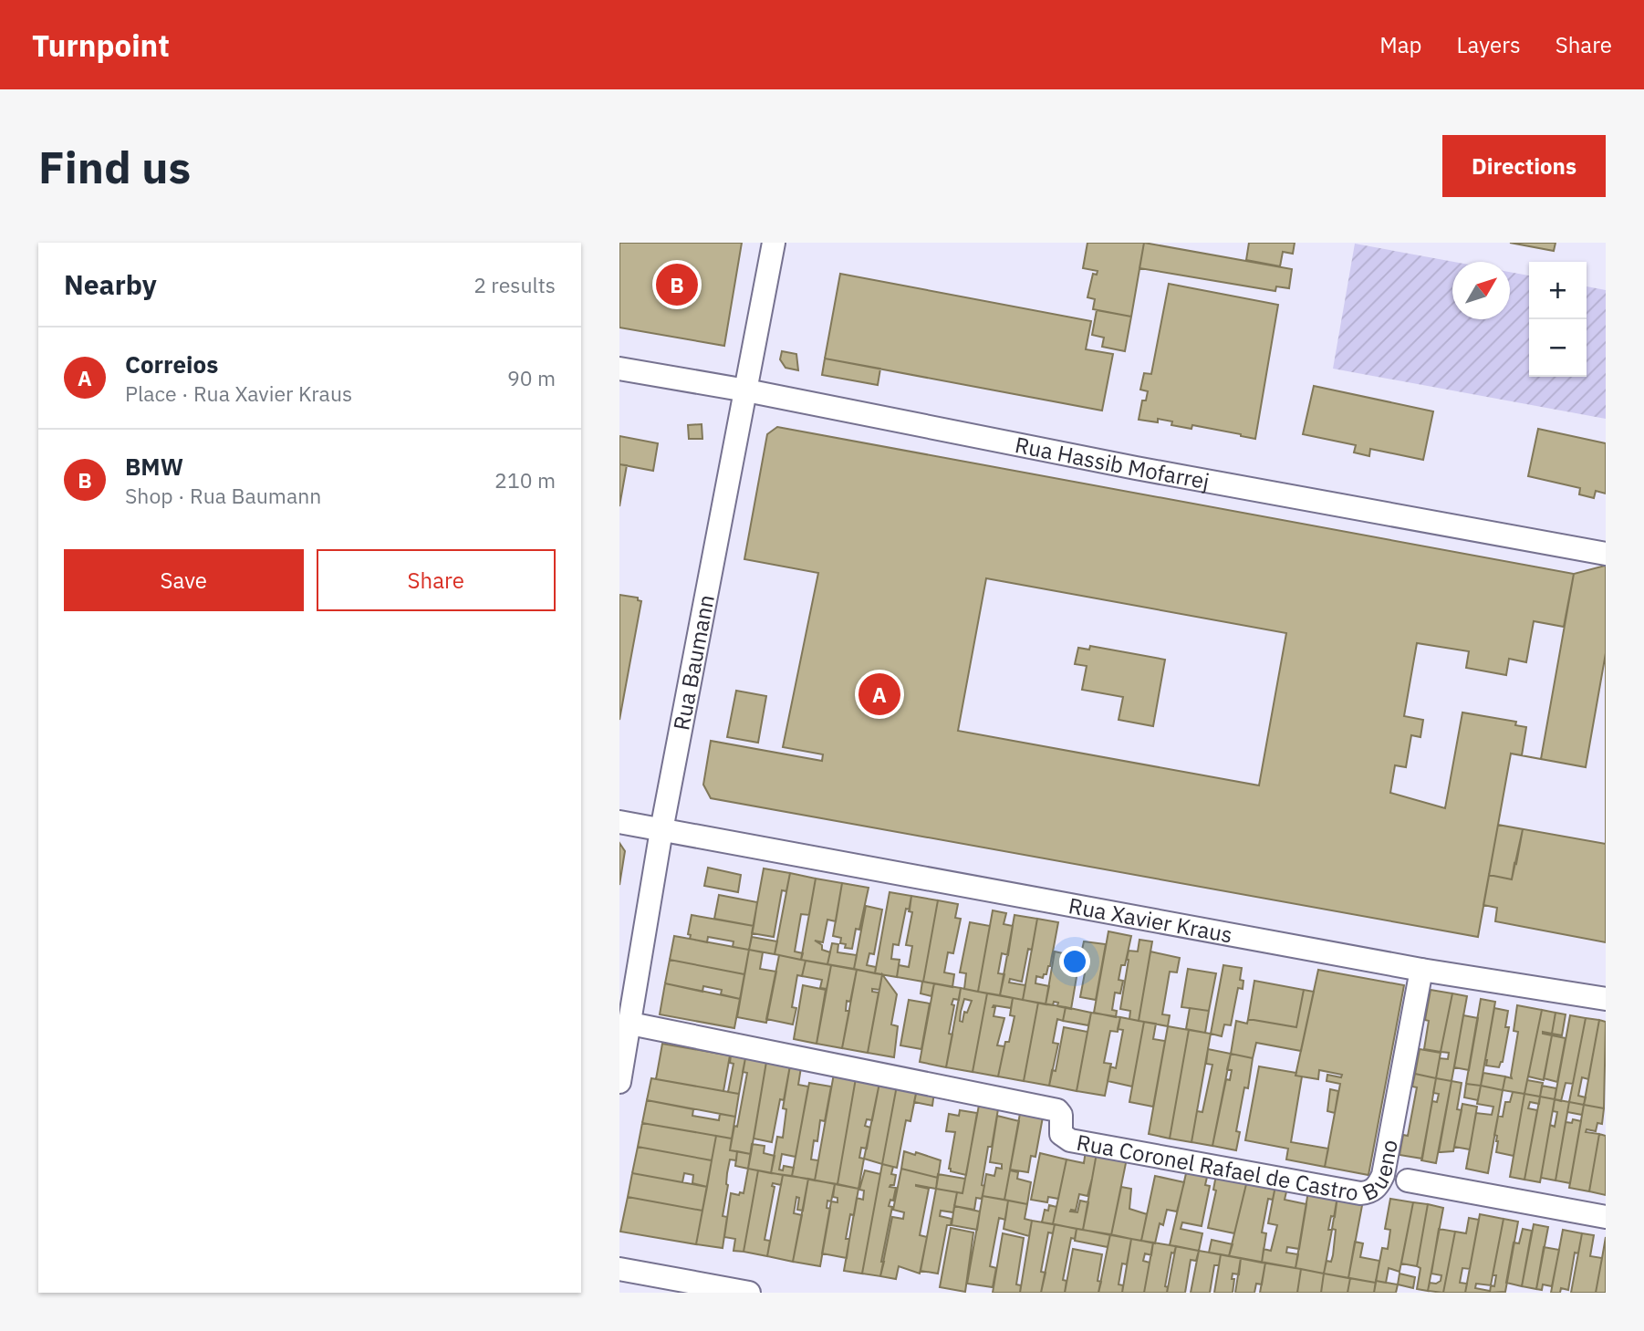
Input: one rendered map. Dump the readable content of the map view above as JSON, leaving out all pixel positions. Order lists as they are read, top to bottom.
{
  "streets": {
    "street": [
      "Rua Hassib Mofarrej",
      "Rua Baumann",
      "Rua Xavier Kraus",
      "Rua Coronel Rafael de Castro Bueno"
    ]
  },
  "crossings": [
    ["Rua Hassib Mofarrej", "Rua Baumann"],
    ["Rua Baumann", "Rua Xavier Kraus"],
    ["Rua Baumann", "Rua Coronel Rafael de Castro Bueno"],
    ["Rua Xavier Kraus", "Rua Coronel Rafael de Castro Bueno"]
  ],
  "north": "top right",
  "page": {
    "header": "Turnpoint",
    "nav": ["Map", "Layers", "Share"],
    "buttons": [
      "Directions",
      ["Save", "Share"]
    ],
    "title": "Find us",
    "heading": ["Nearby", "2 results"],
    "pins": ["B", "A"],
    "map_buttons": ["+", "−"],
    "list": [
      {
        "mark": "A",
        "name": "Correios",
        "note": "Place · Rua Xavier Kraus",
        "value": "90 m"
      },
      {
        "mark": "B",
        "name": "BMW",
        "note": "Shop · Rua Baumann",
        "value": "210 m"
      }
    ]
  }
}
